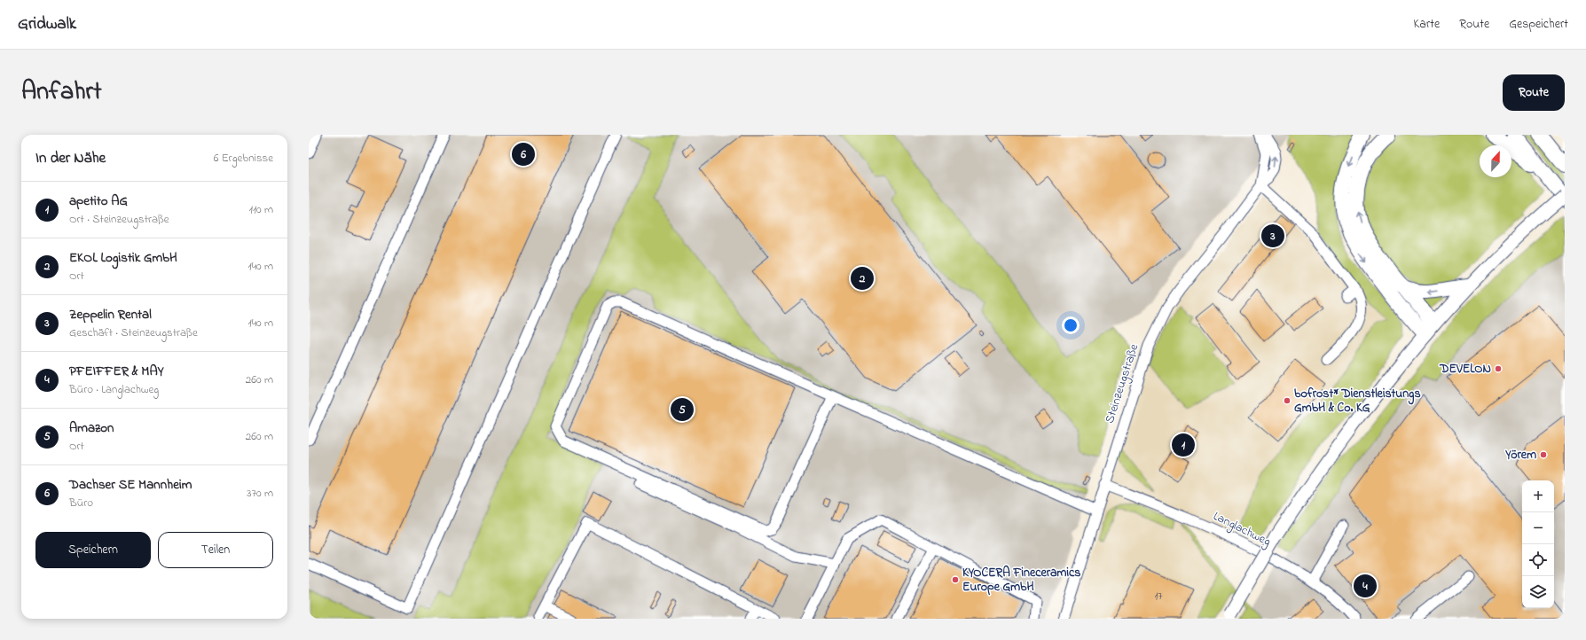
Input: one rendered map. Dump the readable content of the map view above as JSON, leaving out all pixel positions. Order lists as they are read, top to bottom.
{
  "streets": {
    "street": ["Steinzeugstraße", "Langlachweg"]
  },
  "crossings": [
    ["Steinzeugstraße", "Langlachweg"]
  ],
  "places": [
    "DEVELON",
    "bofrost* Dienstleistungs GmbH & Co. KG",
    "Yörem",
    "KYOCERA Fineceramics Europe GmbH"
  ],
  "house_numbers": ["17"],
  "north": "top",
  "page": {
    "header": "Gridwalk",
    "nav": ["Karte", "Route", "Gespeichert"],
    "title": "Anfahrt",
    "buttons": [
      "Route",
      ["Speichern", "Teilen"]
    ],
    "heading": ["In der Nähe", "6 Ergebnisse"],
    "pins": [
      "6",
      "3",
      "2",
      "5",
      "1",
      "4"
    ],
    "list": [
      {
        "mark": "1",
        "name": "apetito AG",
        "note": "Ort · Steinzeugstraße",
        "value": "110 m"
      },
      {
        "mark": "2",
        "name": "EKOL Logistik GmbH",
        "note": "Ort",
        "value": "140 m"
      },
      {
        "mark": "3",
        "name": "Zeppelin Rental",
        "note": "Geschäft · Steinzeugstraße",
        "value": "140 m"
      },
      {
        "mark": "4",
        "name": "PFEIFFER & MAY",
        "note": "Büro · Langlachweg",
        "value": "260 m"
      },
      {
        "mark": "5",
        "name": "Amazon",
        "note": "Ort",
        "value": "260 m"
      },
      {
        "mark": "6",
        "name": "Dachser SE Mannheim",
        "note": "Büro",
        "value": "370 m"
      }
    ],
    "map_buttons": ["+", "−"]
  }
}
